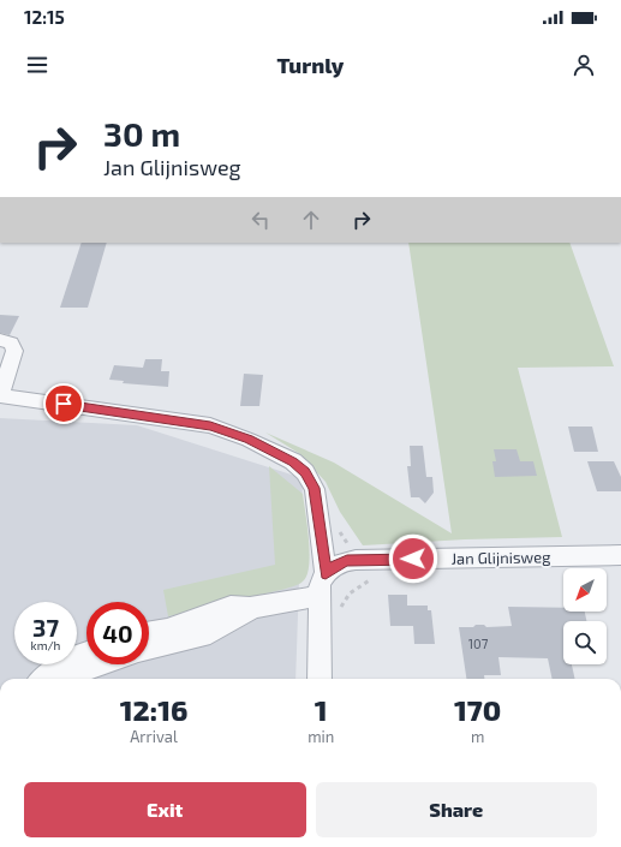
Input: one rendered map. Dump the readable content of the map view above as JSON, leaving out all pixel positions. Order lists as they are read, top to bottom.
{
  "streets": {
    "street": ["Jan Glijnisweg"]
  },
  "house_numbers": ["107"],
  "north": "bottom left",
  "page": {
    "status": "12:15",
    "header": "Turnly",
    "turn": ["30 m", "Jan Glijnisweg"],
    "speed": "37 km/h",
    "limit": "40",
    "eta": [
      "12:16",
      "Arrival",
      "1",
      "min",
      "170",
      "m"
    ],
    "buttons": ["Exit", "Share"]
  }
}
